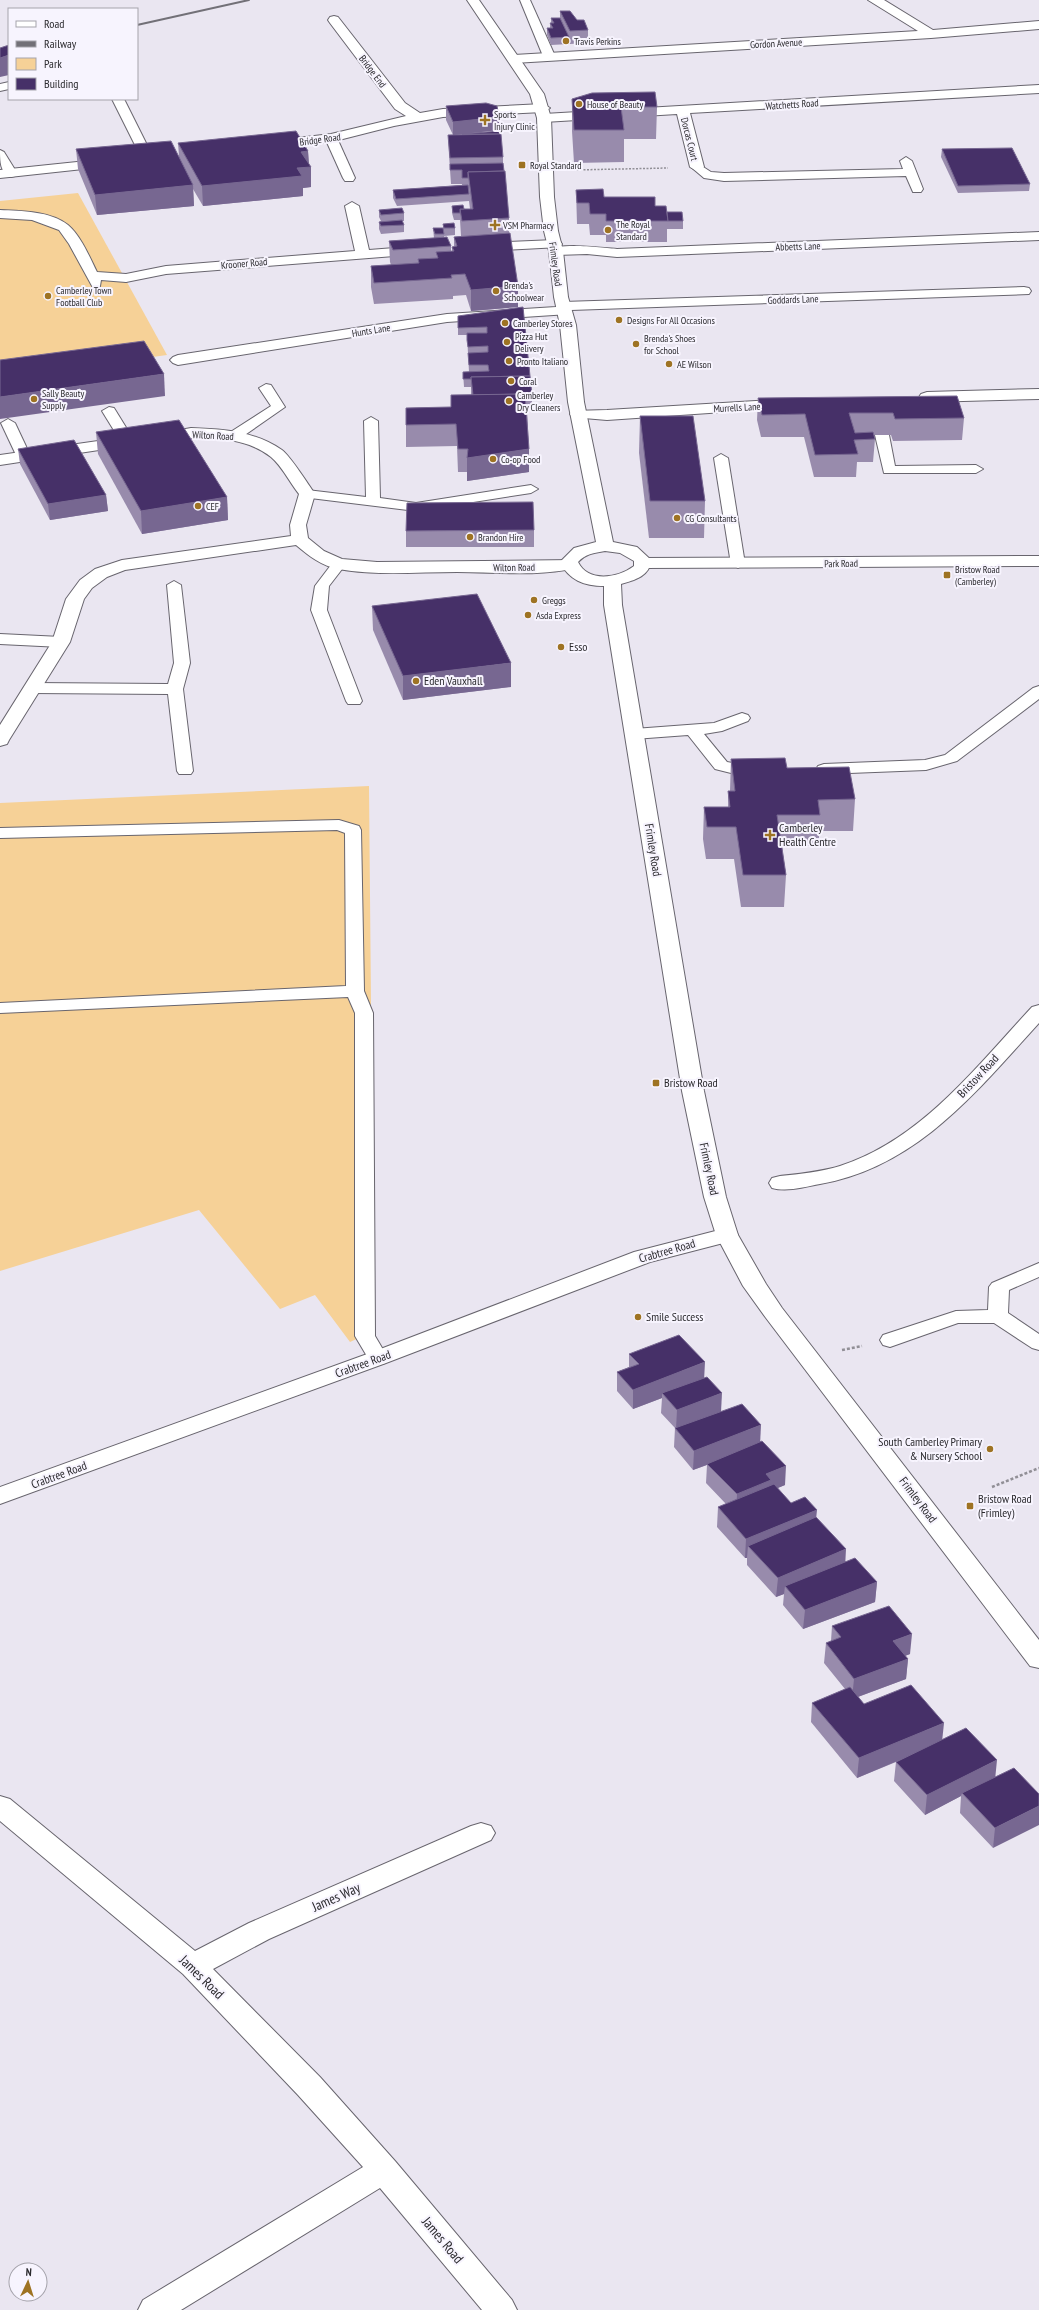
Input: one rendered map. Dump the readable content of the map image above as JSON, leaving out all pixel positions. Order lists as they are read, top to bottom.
{
  "streets": {
    "street": [
      "Gordon Avenue",
      "Bridge End",
      "Watchetts Road",
      "Bridge Road",
      "Dorcas Court",
      "Krooner Road",
      "Frimley Road",
      "Goddards Lane",
      "Hunts Lane",
      "Murrells Lane",
      "Wilton Road",
      "Park Road",
      "Bristow Road",
      "Crabtree Road",
      "James Way",
      "James Road"
    ],
    "lane": ["Abbetts Lane"]
  },
  "crossings": [
    ["Gordon Avenue", "Frimley Road"],
    ["Bridge End", "Bridge Road"],
    ["Watchetts Road", "Bridge Road"],
    ["Watchetts Road", "Dorcas Court"],
    ["Watchetts Road", "Frimley Road"],
    ["Bridge Road", "Frimley Road"],
    ["Abbetts Lane", "Frimley Road"],
    ["Frimley Road", "Goddards Lane"],
    ["Frimley Road", "Hunts Lane"],
    ["Frimley Road", "Murrells Lane"],
    ["Frimley Road", "Crabtree Road"],
    ["Goddards Lane", "Hunts Lane"],
    ["James Way", "James Road"]
  ],
  "places": {
    "other": [
      "Travis Perkins",
      "House of Beauty",
      "The Royal Standard",
      "Brenda's Schoolwear",
      "Camberley Town Football Club",
      "Designs For All Occasions",
      "Camberley Stores",
      "Pizza Hut Delivery",
      "Brenda's Shoes for School",
      "Pronto Italiano",
      "AE Wilson",
      "Coral",
      "Sally Beauty Supply",
      "Camberley Dry Cleaners",
      "Co-op Food",
      "CEF",
      "CG Consultants",
      "Brandon Hire",
      "Greggs",
      "Asda Express",
      "Esso",
      "Eden Vauxhall",
      "Smile Success",
      "South Camberley Primary & Nursery School"
    ],
    "health": ["Sports Injury Clinic", "VSM Pharmacy", "Camberley Health Centre"],
    "transit": [
      "Royal Standard",
      "Bristow Road (Camberley)",
      "Bristow Road",
      "Bristow Road (Frimley)"
    ]
  },
  "legend": [
    "Road",
    "Railway",
    "Park",
    "Building"
  ],
  "north": "top"
}
